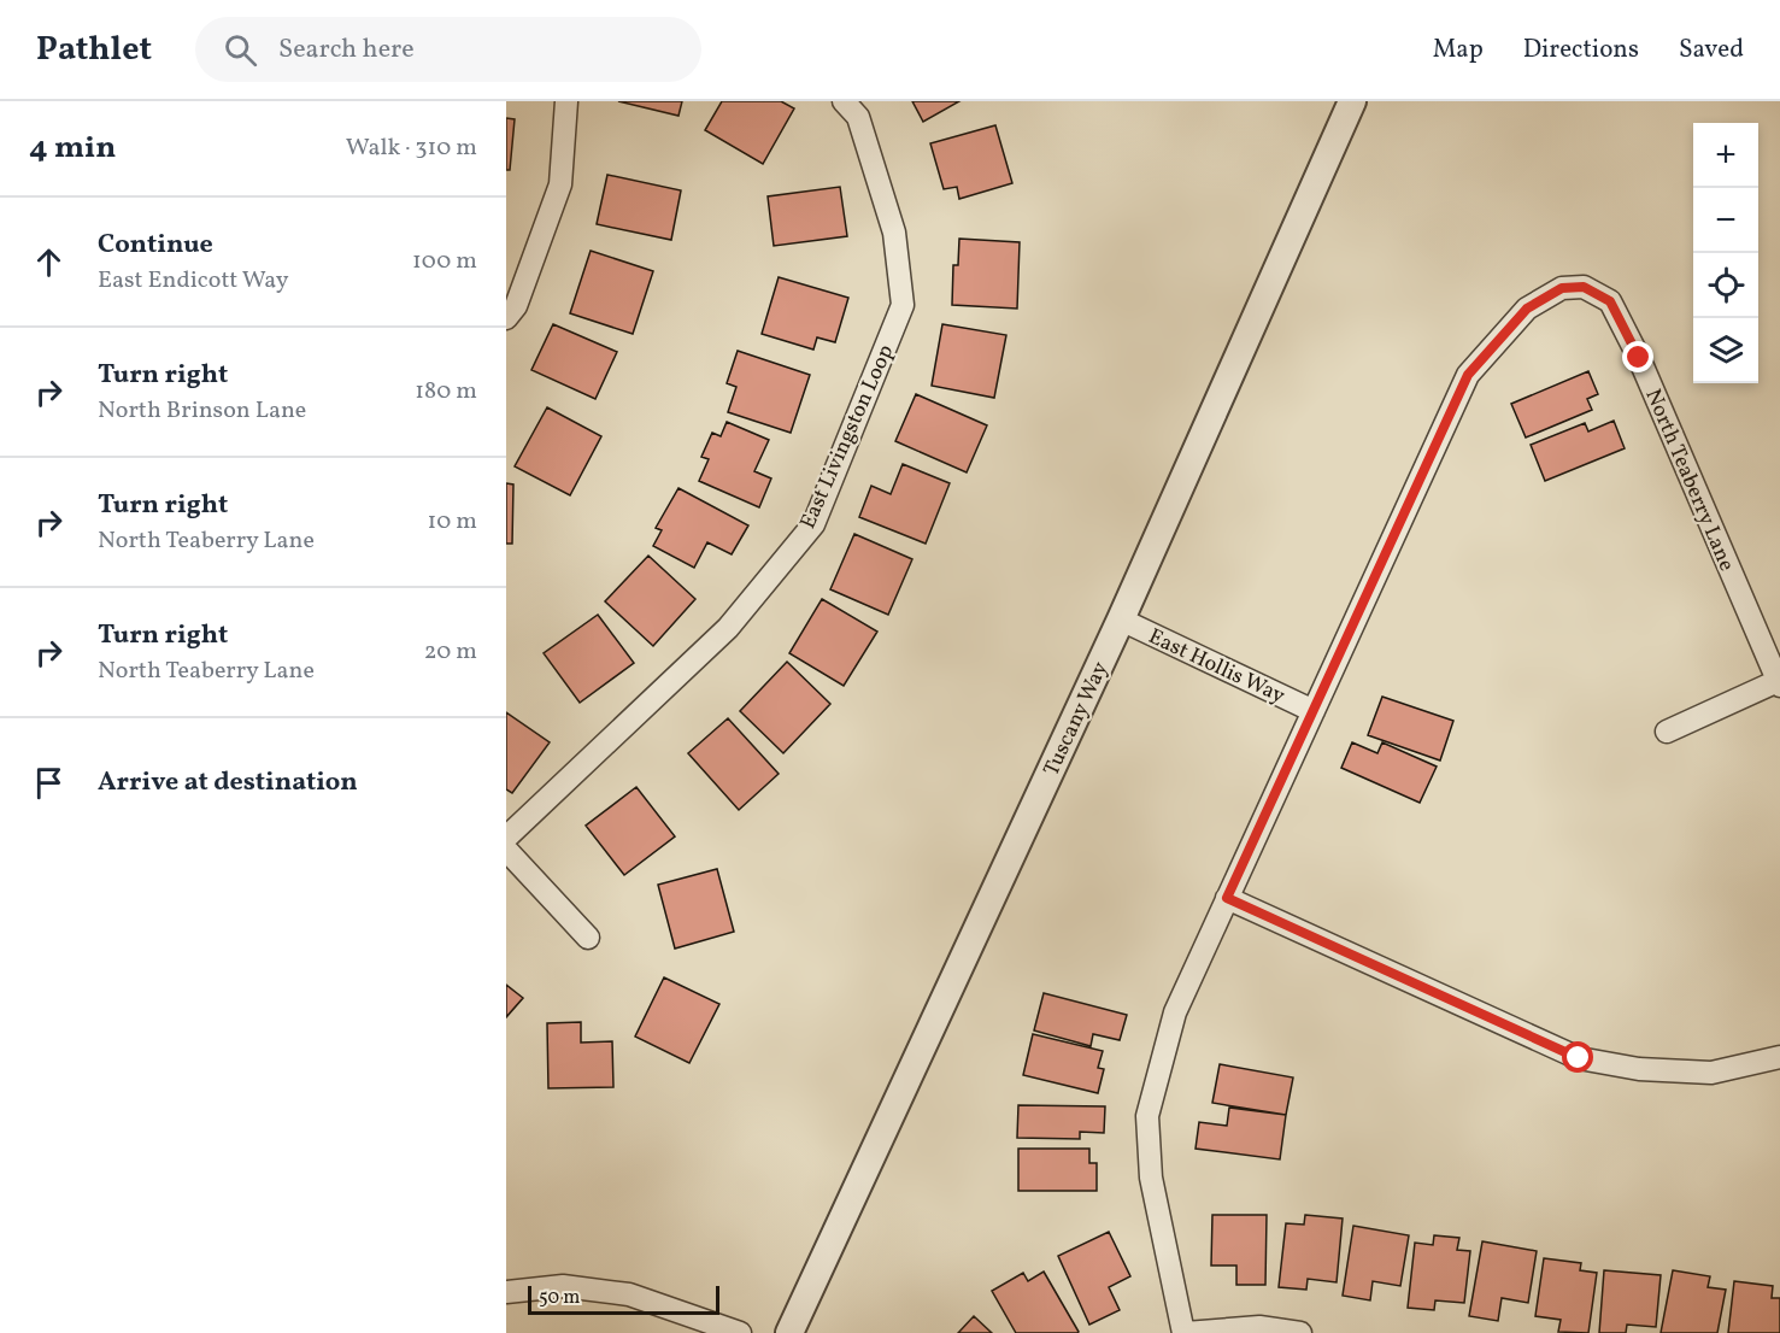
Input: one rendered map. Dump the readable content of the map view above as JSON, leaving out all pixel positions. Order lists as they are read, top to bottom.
{
  "streets": {
    "street": [
      "East Livingston Loop",
      "North Teaberry Lane",
      "East Hollis Way",
      "Tuscany Way"
    ]
  },
  "crossings": [
    ["North Teaberry Lane", "East Hollis Way"],
    ["East Hollis Way", "Tuscany Way"]
  ],
  "scale_bar": "50 m",
  "page": {
    "header": "Pathlet",
    "search": "Search here",
    "nav": ["Map", "Directions", "Saved"],
    "heading": ["4 min", "Walk · 310 m"],
    "map_buttons": ["+", "−"],
    "list": [
      ["Continue", "East Endicott Way", "100 m"],
      ["Turn right", "North Brinson Lane", "180 m"],
      ["Turn right", "North Teaberry Lane", "10 m"],
      ["Turn right", "North Teaberry Lane", "20 m"],
      "Arrive at destination"
    ],
    "scale": "50 m"
  }
}
